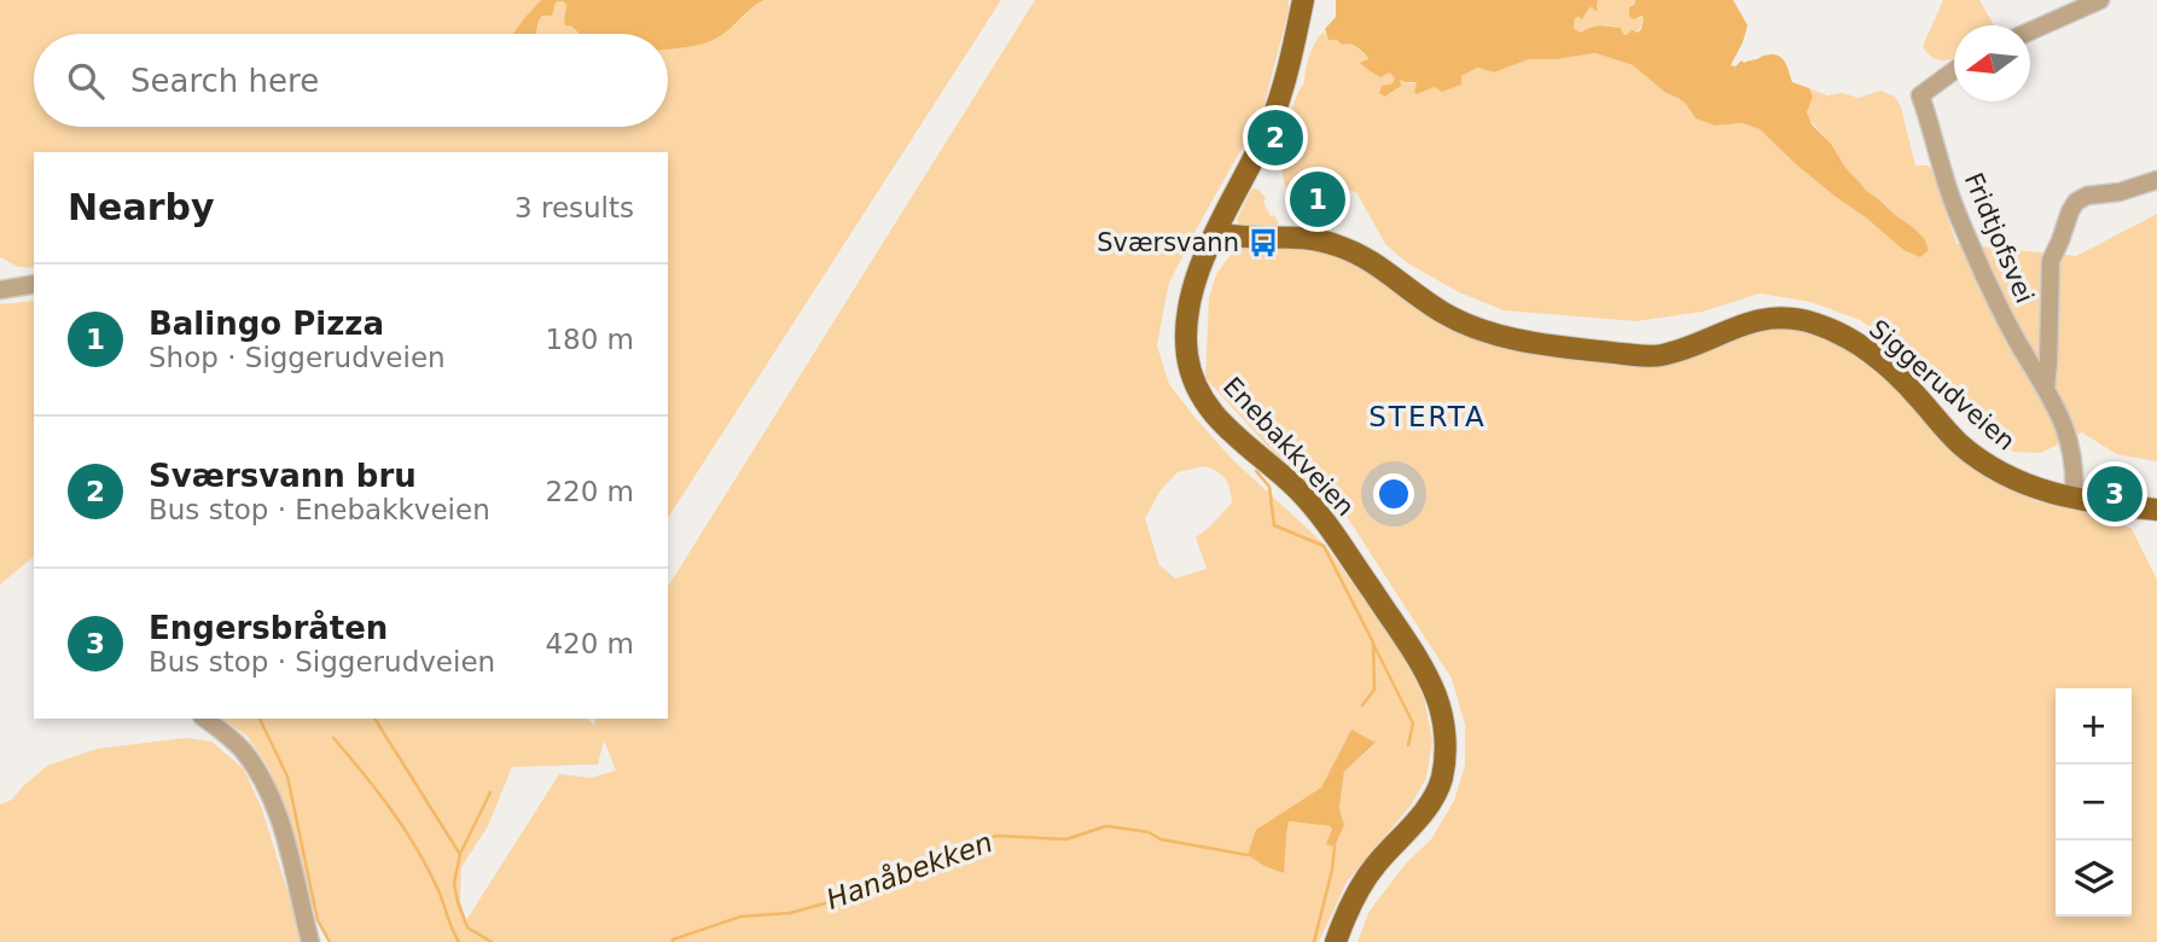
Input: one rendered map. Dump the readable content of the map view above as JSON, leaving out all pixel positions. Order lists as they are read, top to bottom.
{
  "streets": {
    "main road": ["Siggerudveien", "Enebakkveien"],
    "street": ["Fridtjofsvei"]
  },
  "crossings": [
    ["Fridtjofsvei", "Siggerudveien"],
    ["Siggerudveien", "Enebakkveien"]
  ],
  "districts": ["STERTA"],
  "water": ["Hanåbekken"],
  "places": {
    "bus stop": ["Sværsvann"]
  },
  "north": "left",
  "page": {
    "search": "Search here",
    "pins": ["2", "1", "3"],
    "heading": ["Nearby", "3 results"],
    "list": [
      {
        "mark": "1",
        "name": "Balingo Pizza",
        "note": "Shop · Siggerudveien",
        "value": "180 m"
      },
      {
        "mark": "2",
        "name": "Sværsvann bru",
        "note": "Bus stop · Enebakkveien",
        "value": "220 m"
      },
      {
        "mark": "3",
        "name": "Engersbråten",
        "note": "Bus stop · Siggerudveien",
        "value": "420 m"
      }
    ],
    "map_buttons": ["+", "−"]
  }
}
